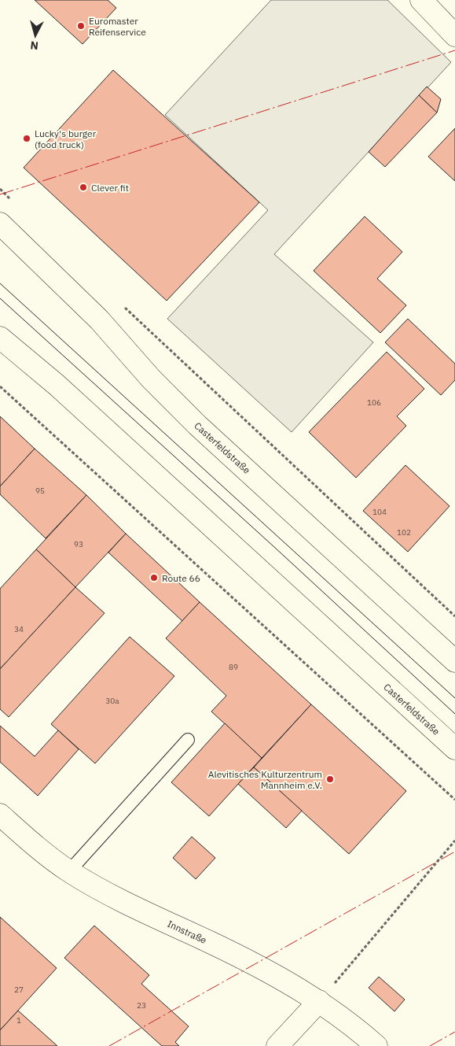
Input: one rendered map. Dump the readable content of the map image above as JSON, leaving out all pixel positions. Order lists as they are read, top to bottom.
{
  "streets": {
    "main road": ["Casterfeldstraße", "Innstraße"]
  },
  "places": [
    "Euromaster Reifenservice",
    "Lucky's burger (food truck)",
    "Clever fit",
    "Route 66",
    "Alevitisches Kulturzentrum Mannheim e.V."
  ],
  "house_numbers": [
    "106",
    "95",
    "104",
    "102",
    "93",
    "34",
    "89",
    "30a",
    "27",
    "23",
    "1"
  ],
  "north": "bottom"
}
